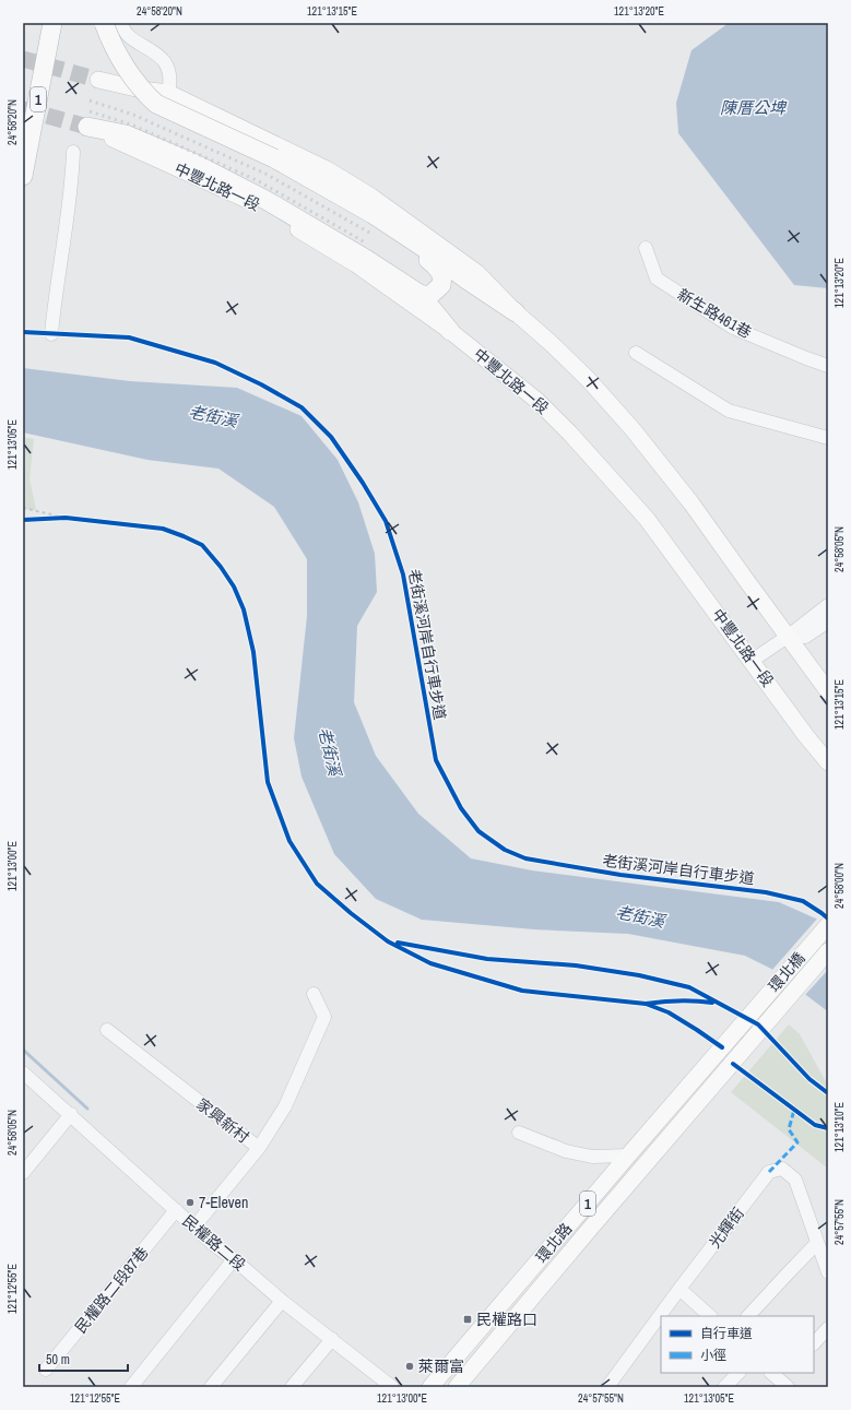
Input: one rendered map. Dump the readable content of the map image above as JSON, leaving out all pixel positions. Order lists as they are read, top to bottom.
{
  "streets": {
    "highway": ["1"],
    "main road": ["中豐北路一段", "環北橋", "環北路"],
    "street": [
      "新生路461巷",
      "家興新村",
      "光輝街",
      "民權路二段",
      "民權路二段87巷"
    ],
    "cycle path": ["老街溪河岸自行車步道"]
  },
  "crossings": [
    ["環北橋", "環北路"],
    ["家興新村", "民權路二段"],
    ["民權路二段", "民權路二段87巷"]
  ],
  "water": ["陳厝公埤", "老街溪"],
  "places": {
    "other": ["7-Eleven", "萊爾富"],
    "transit": ["民權路口"]
  },
  "legend": ["自行車道", "小徑"],
  "scale_bar": "50 m",
  "coordinates": [
    "24°58'20\"N",
    "121°13'15\"E",
    "121°13'20\"E",
    "121°13'05\"E",
    "24°58'05\"N",
    "121°13'00\"E",
    "24°58'00\"N",
    "121°13'10\"E",
    "24°57'55\"N",
    "121°12'55\"E"
  ]
}
